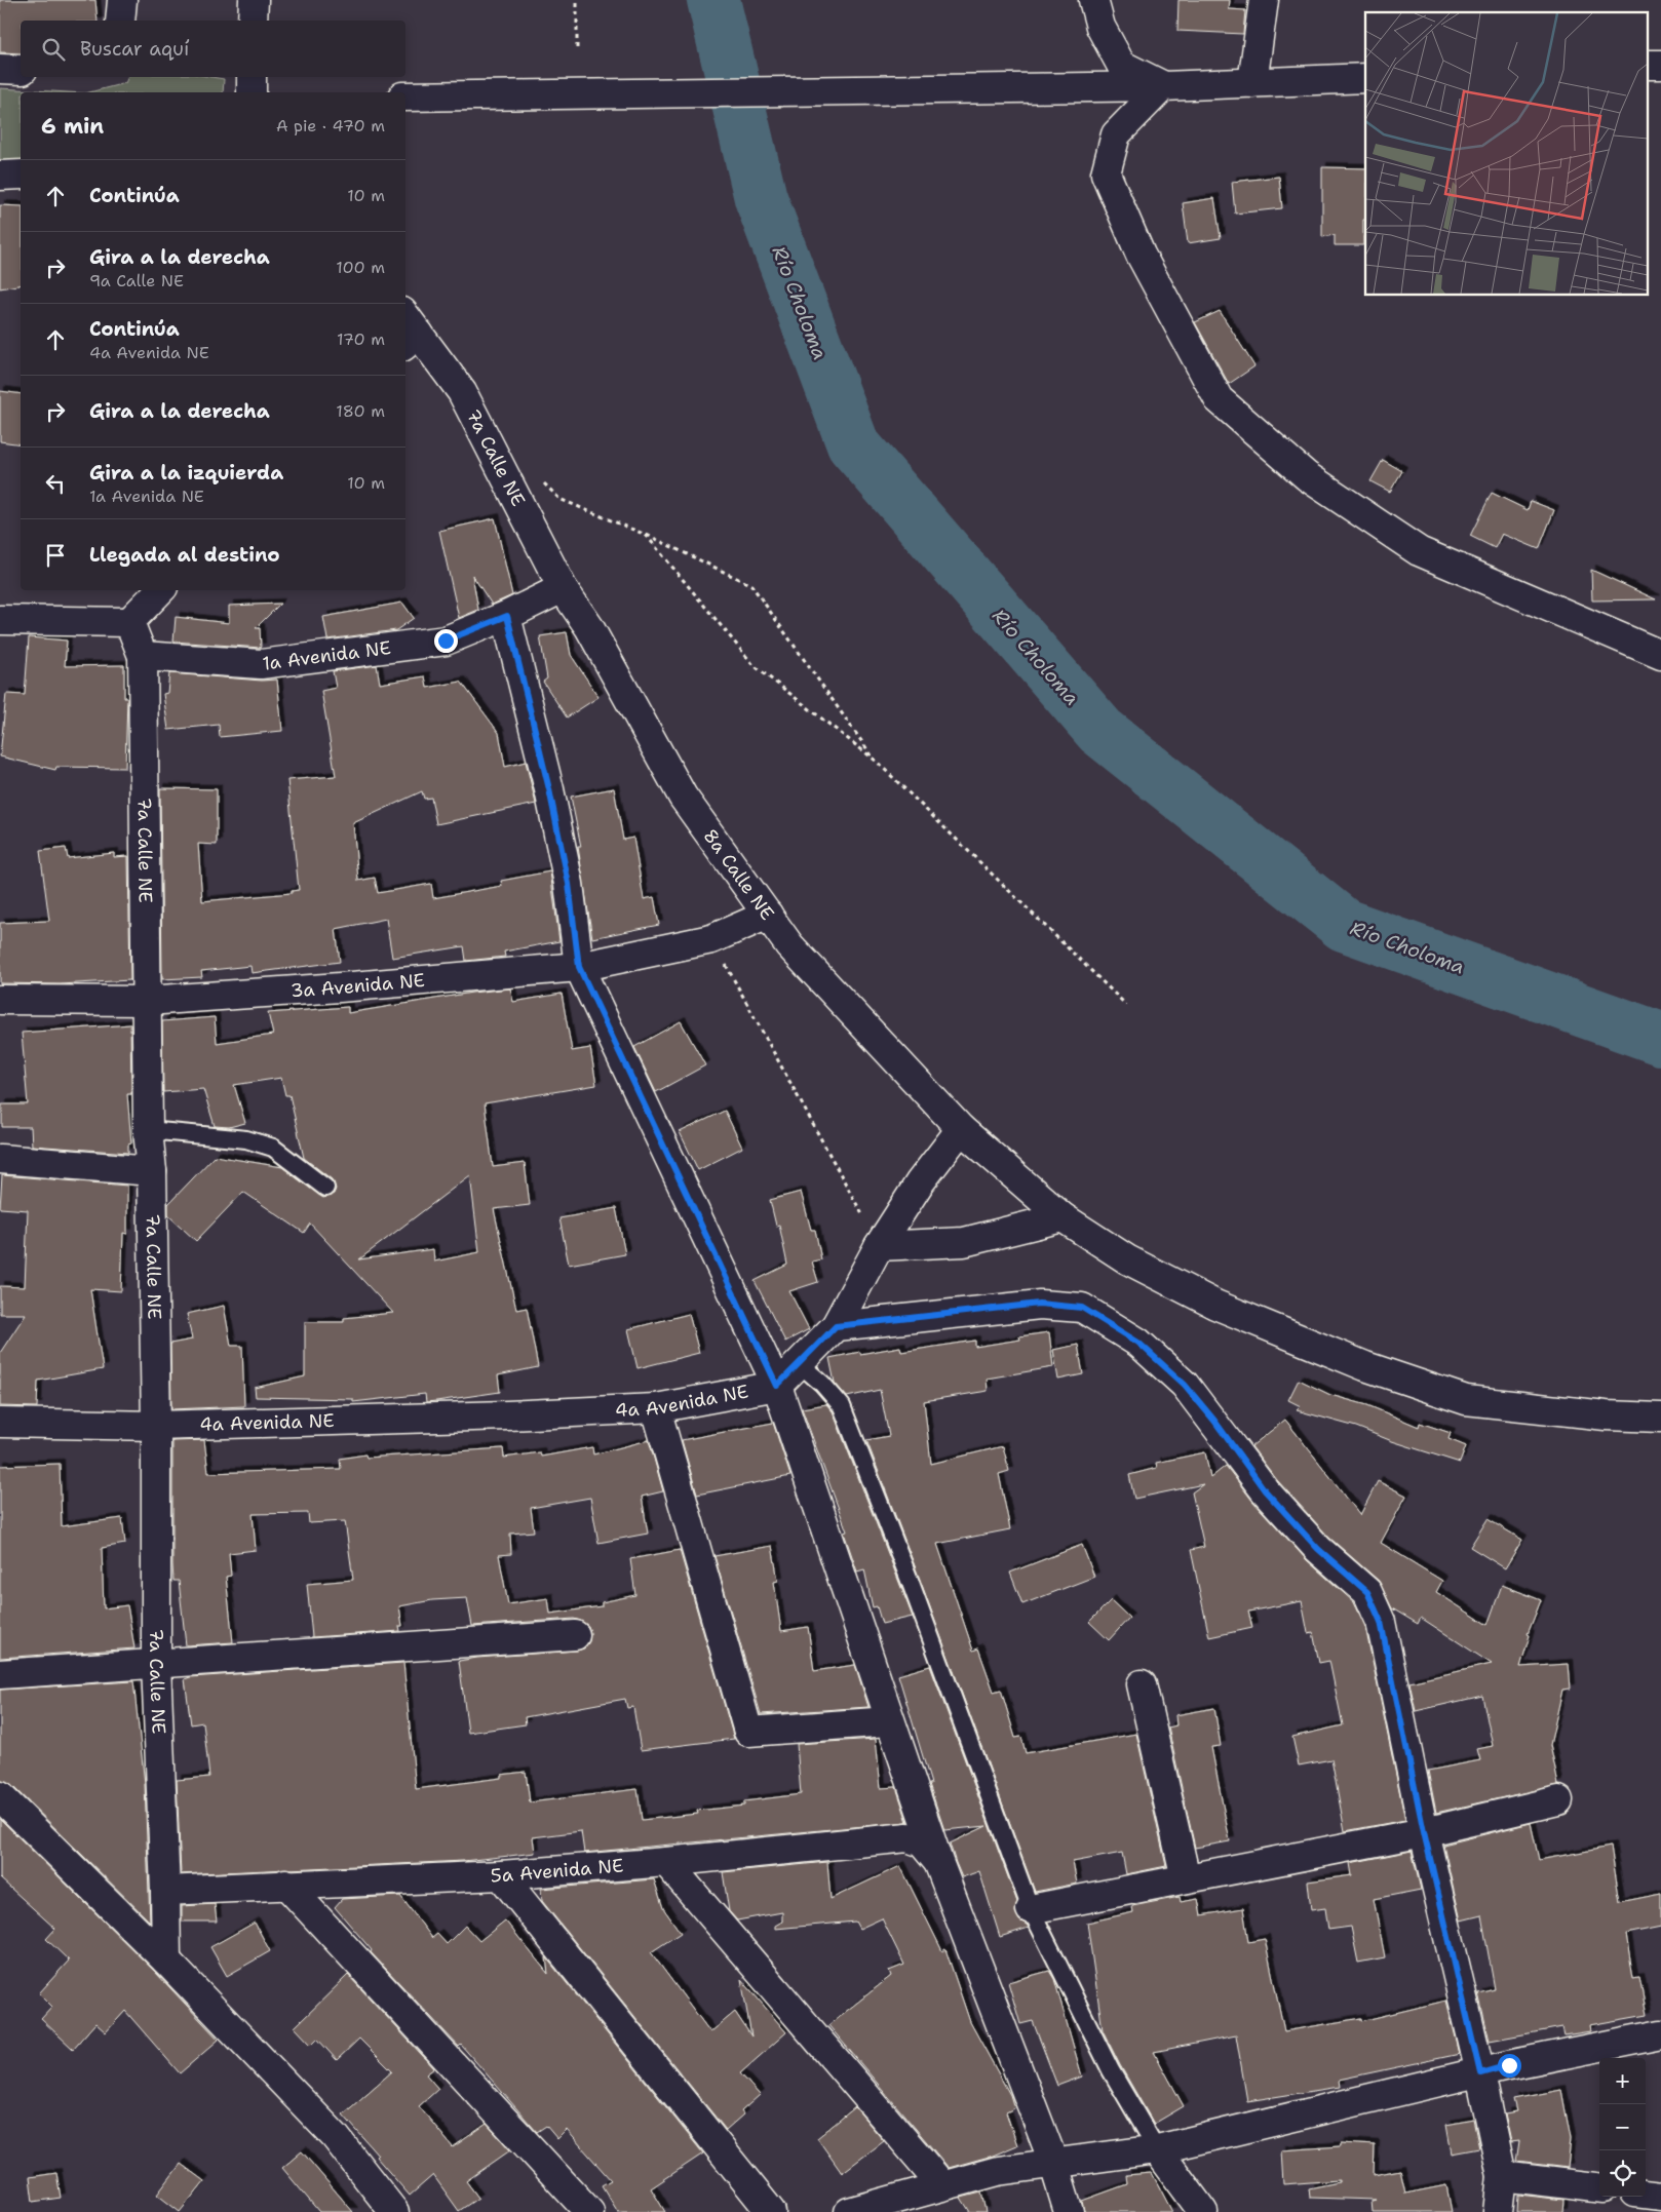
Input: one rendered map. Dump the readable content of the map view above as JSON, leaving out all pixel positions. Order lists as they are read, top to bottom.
{
  "streets": {
    "street": [
      "7a Calle NE",
      "1a Avenida NE",
      "8a Calle NE",
      "3a Avenida NE",
      "4a Avenida NE",
      "5a Avenida NE"
    ]
  },
  "crossings": [
    ["7a Calle NE", "1a Avenida NE"],
    ["7a Calle NE", "8a Calle NE"],
    ["7a Calle NE", "3a Avenida NE"],
    ["7a Calle NE", "4a Avenida NE"],
    ["7a Calle NE", "5a Avenida NE"],
    ["1a Avenida NE", "8a Calle NE"],
    ["8a Calle NE", "3a Avenida NE"]
  ],
  "water": ["Río Choloma"],
  "page": {
    "search": "Buscar aquí",
    "heading": ["6 min", "A pie · 470 m"],
    "list": [
      ["Continúa", "10 m"],
      ["Gira a la derecha", "9a Calle NE", "100 m"],
      ["Continúa", "4a Avenida NE", "170 m"],
      ["Gira a la derecha", "180 m"],
      ["Gira a la izquierda", "1a Avenida NE", "10 m"],
      "Llegada al destino"
    ],
    "map_buttons": ["+", "−"]
  }
}
